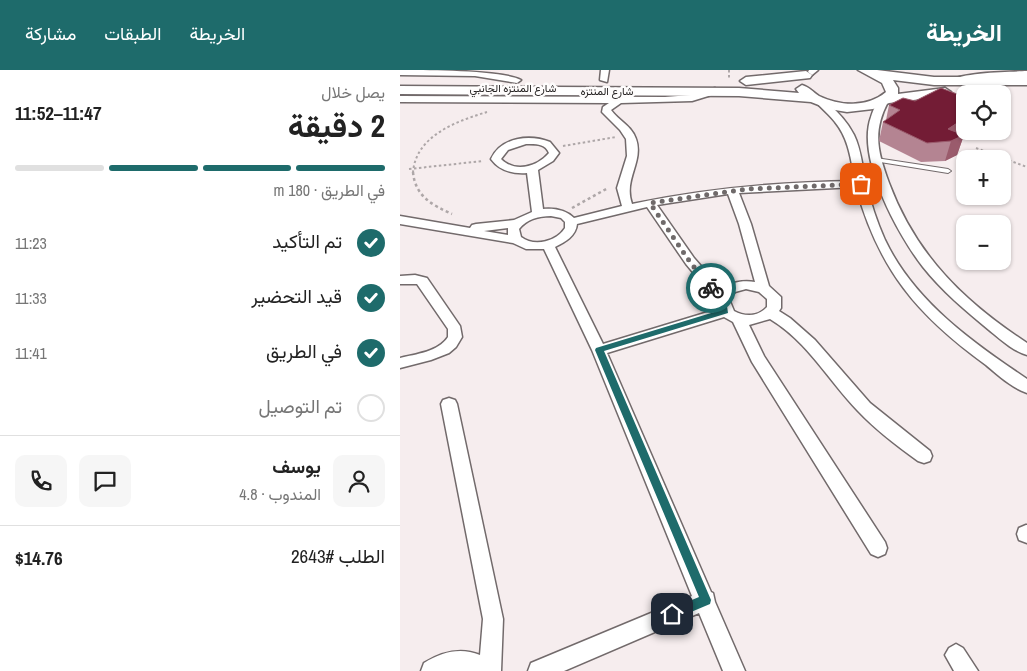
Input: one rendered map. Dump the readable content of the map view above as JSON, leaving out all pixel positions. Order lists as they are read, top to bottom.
{
  "streets": {
    "street": ["شارع المنتزه الجانبي", "شارع المنتزه"]
  },
  "crossings": [
    ["شارع المنتزه الجانبي", "شارع المنتزه"]
  ],
  "page": {
    "header": "الخريطة",
    "nav": ["الخريطة", "الطبقات", "مشاركة"],
    "heading": ["2 دقيقة", "يصل خلال", "11:47–11:52"],
    "panel": [
      "يوسف",
      "المندوب · 4.8",
      "الطلب #2643",
      "$14.76"
    ],
    "map_buttons": ["+", "−"],
    "bar": "في الطريق · 180 m",
    "list": [
      ["تم التأكيد", "11:23"],
      ["قيد التحضير", "11:33"],
      ["في الطريق", "11:41"],
      "تم التوصيل"
    ]
  }
}
